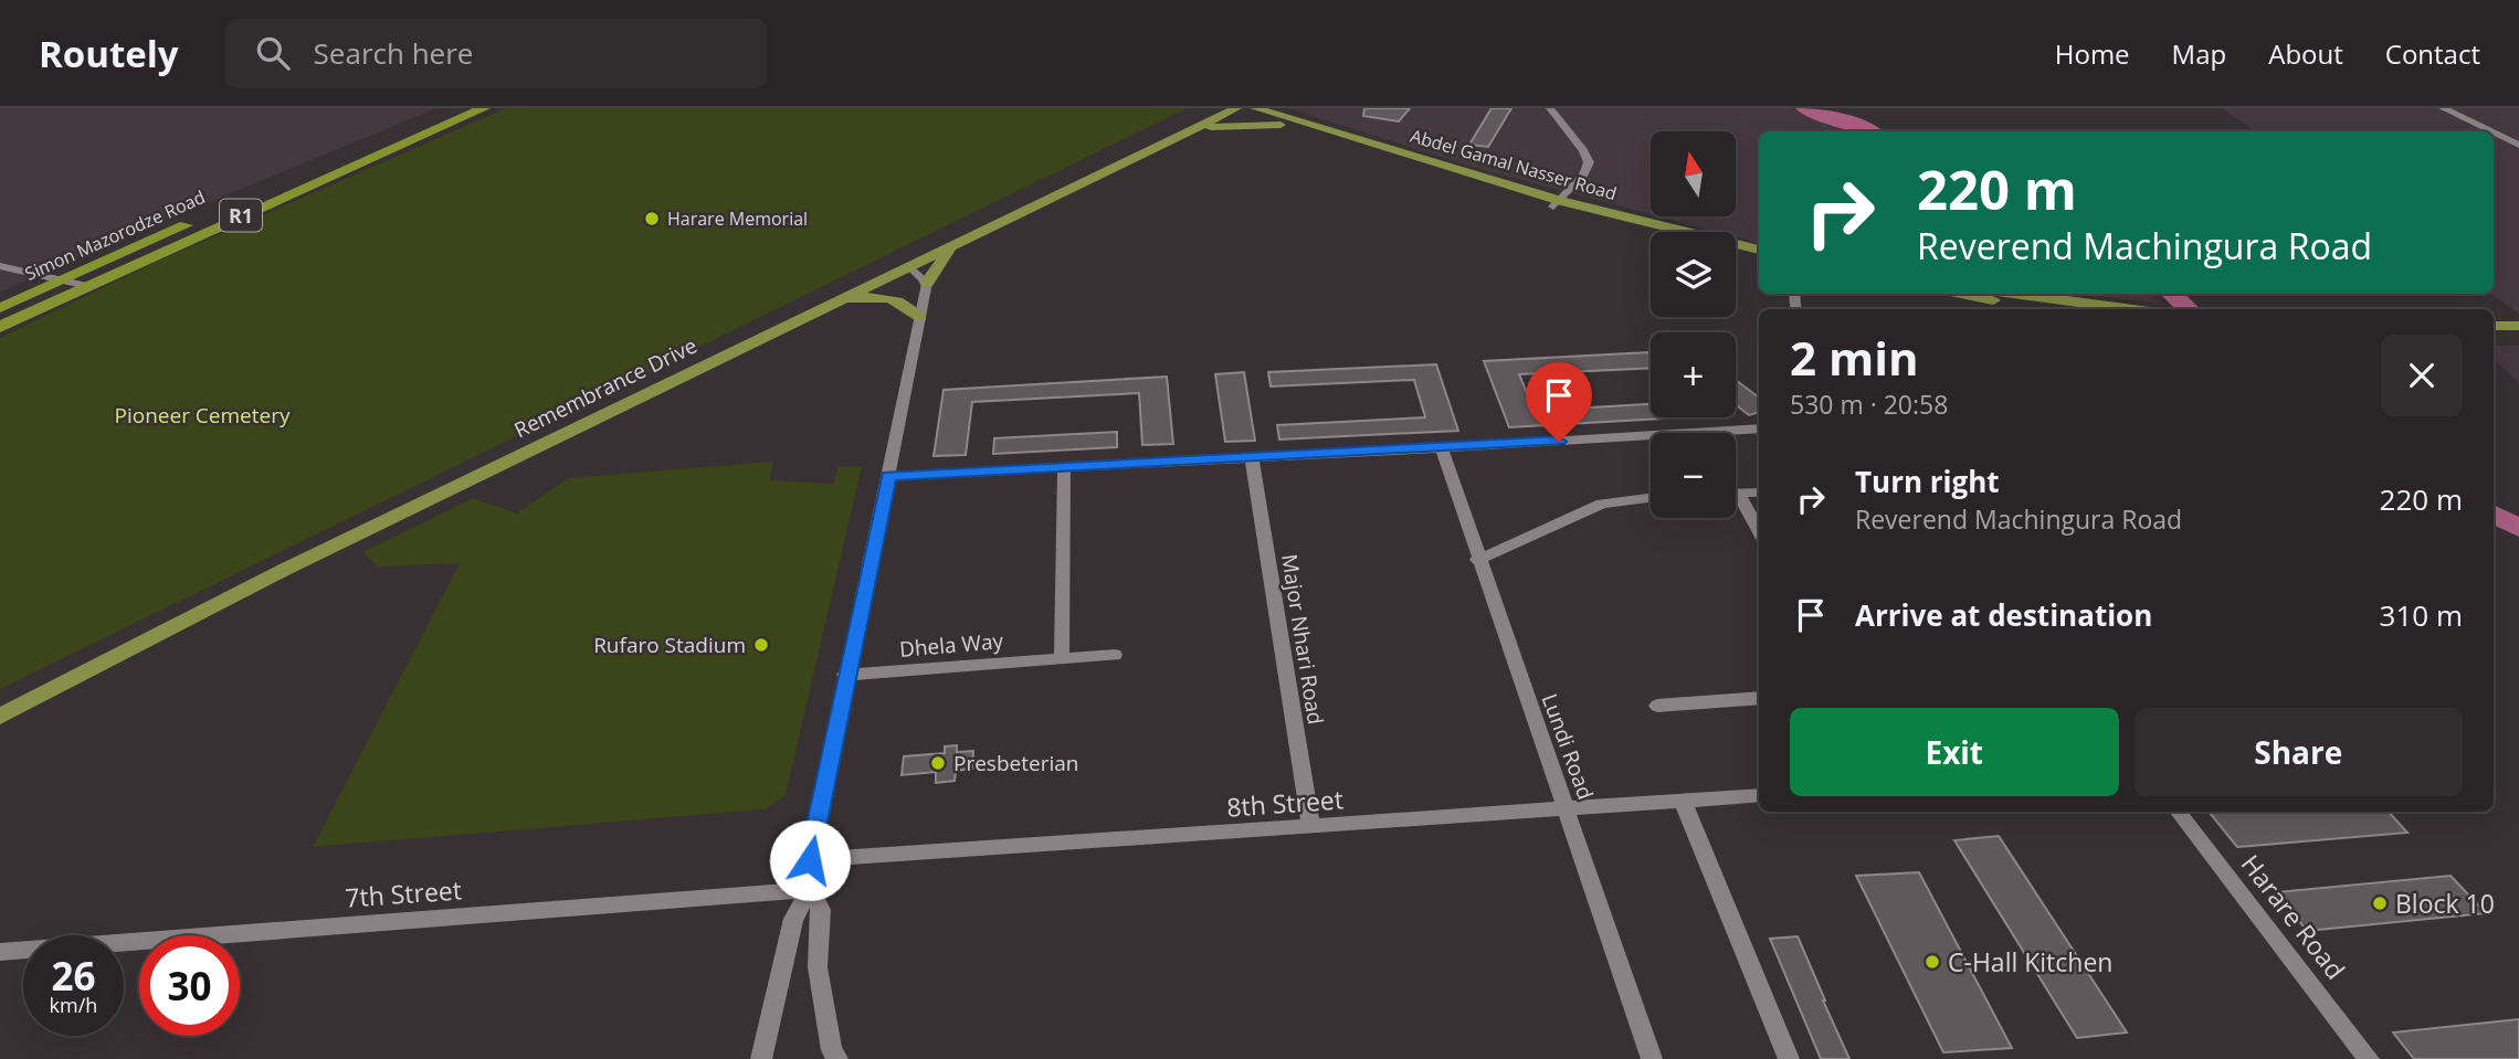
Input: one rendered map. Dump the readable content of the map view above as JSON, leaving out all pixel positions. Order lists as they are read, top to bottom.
{
  "streets": {
    "highway": ["R1", "Simon Mazorodze Road"],
    "main road": ["Abdel Gamal Nasser Road", "Remembrance Drive"],
    "street": [
      "Major Nhari Road",
      "Dhela Way",
      "Lundi Road",
      "8th Street",
      "7th Street",
      "Harare Road"
    ]
  },
  "crossings": [
    ["Abdel Gamal Nasser Road", "Remembrance Drive"],
    ["Major Nhari Road", "8th Street"],
    ["Lundi Road", "8th Street"]
  ],
  "parks": ["Pioneer Cemetery"],
  "places": [
    "Harare Memorial",
    "Rufaro Stadium",
    "Presbeterian",
    "Block 10",
    "C-Hall Kitchen"
  ],
  "north": "top",
  "page": {
    "header": "Routely",
    "search": "Search here",
    "nav": [
      "Home",
      "Map",
      "About",
      "Contact"
    ],
    "map_buttons": ["+", "−"],
    "turn": ["220 m", "Reverend Machingura Road"],
    "heading": ["2 min", "530 m · 20:58"],
    "list": [
      {
        "name": "Turn right",
        "note": "Reverend Machingura Road",
        "value": "220 m"
      },
      {
        "name": "Arrive at destination",
        "value": "310 m"
      }
    ],
    "buttons": ["Exit", "Share"],
    "speed": "26 km/h",
    "limit": "30"
  }
}
